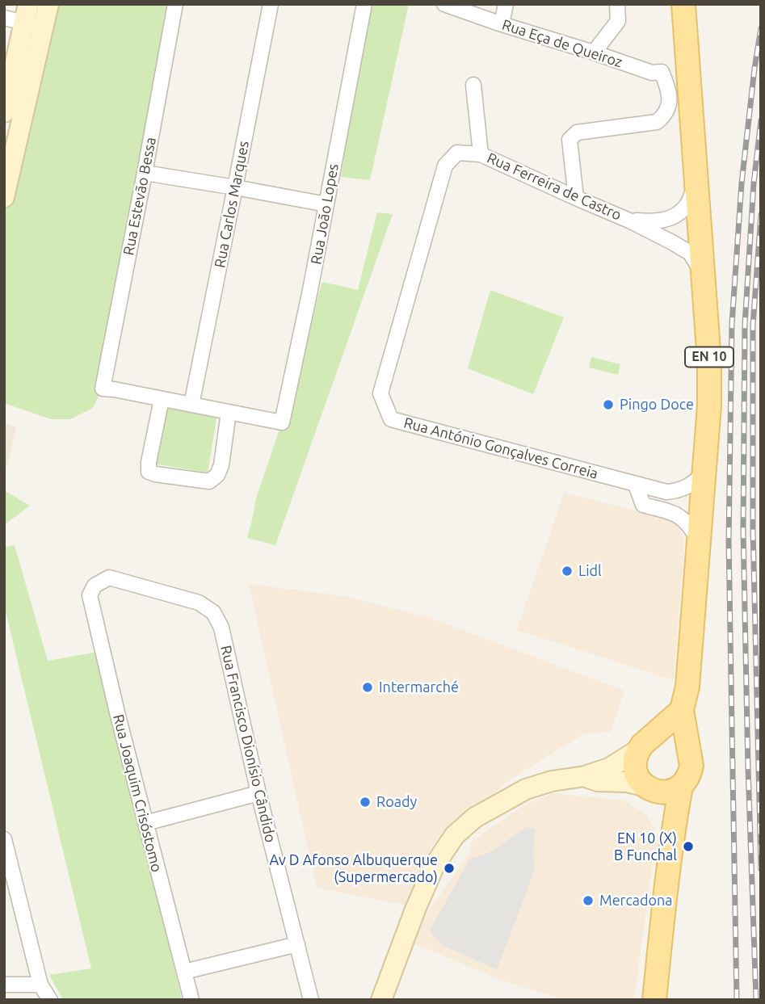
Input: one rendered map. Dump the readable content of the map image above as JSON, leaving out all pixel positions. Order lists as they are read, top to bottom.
{
  "streets": {
    "main road": ["EN 10"],
    "street": [
      "Rua Eça de Queiroz",
      "Rua Ferreira de Castro",
      "Rua Estevão Bessa",
      "Rua Carlos Marques",
      "Rua João Lopes",
      "Rua António Gonçalves Correia",
      "Rua Francisco Dionísio Cândido",
      "Rua Joaquim Crisóstomo"
    ]
  },
  "crossings": [
    ["Rua Eça de Queiroz", "Rua Ferreira de Castro"],
    ["Rua Ferreira de Castro", "EN 10"],
    ["Rua Ferreira de Castro", "Rua António Gonçalves Correia"],
    ["EN 10", "Rua António Gonçalves Correia"],
    ["Rua Francisco Dionísio Cândido", "Rua Joaquim Crisóstomo"]
  ],
  "places": [
    "Pingo Doce",
    "Lidl",
    "Intermarché",
    "Roady",
    "EN 10 (X) B Funchal",
    "Av D Afonso Albuquerque (Supermercado)",
    "Mercadona"
  ]
}
